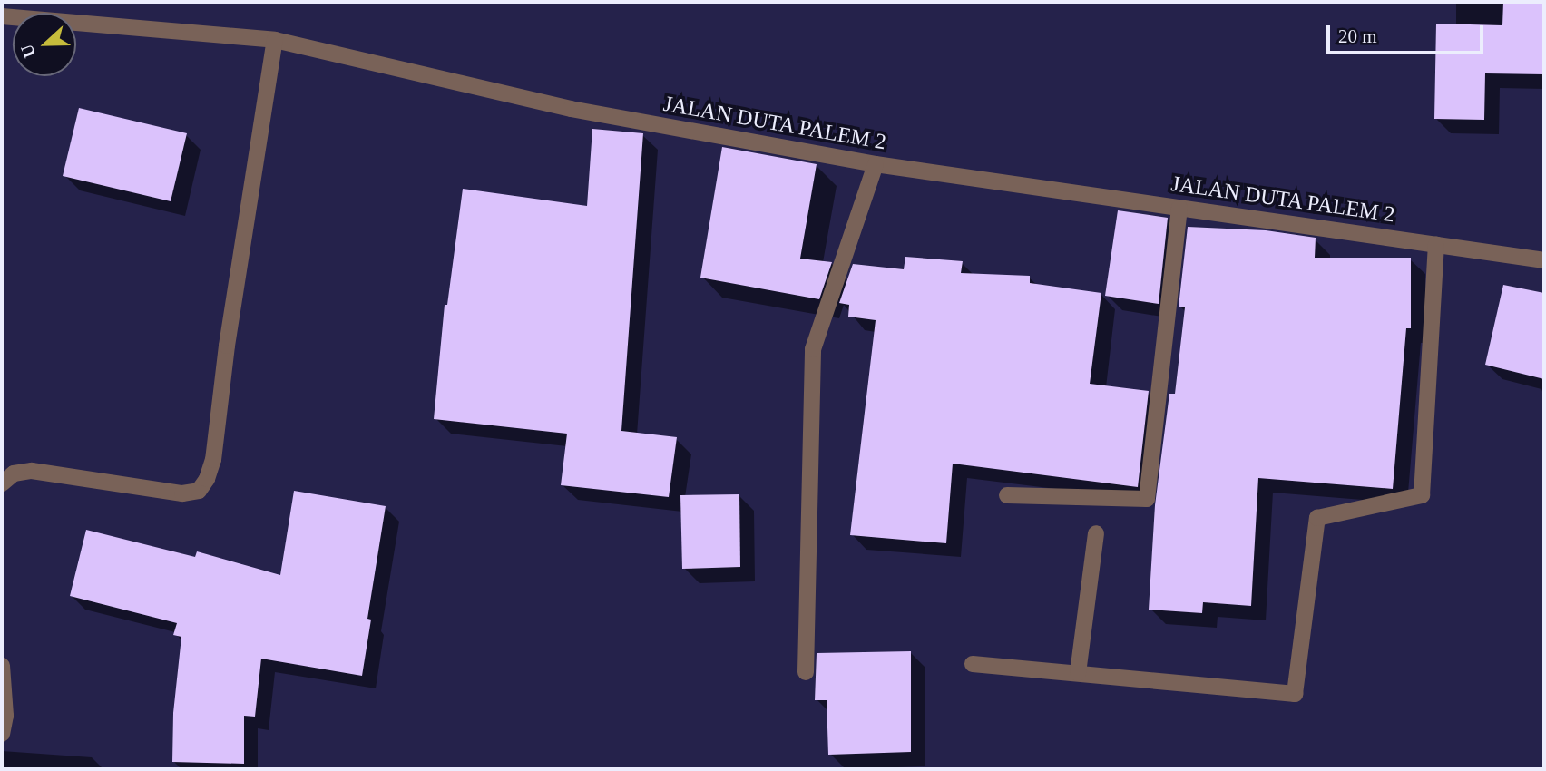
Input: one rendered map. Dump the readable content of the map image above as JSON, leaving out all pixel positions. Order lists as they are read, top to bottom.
{
  "streets": {
    "street": ["JALAN DUTA PALEM 2"]
  },
  "scale_bar": "20 m",
  "north": "left"
}
